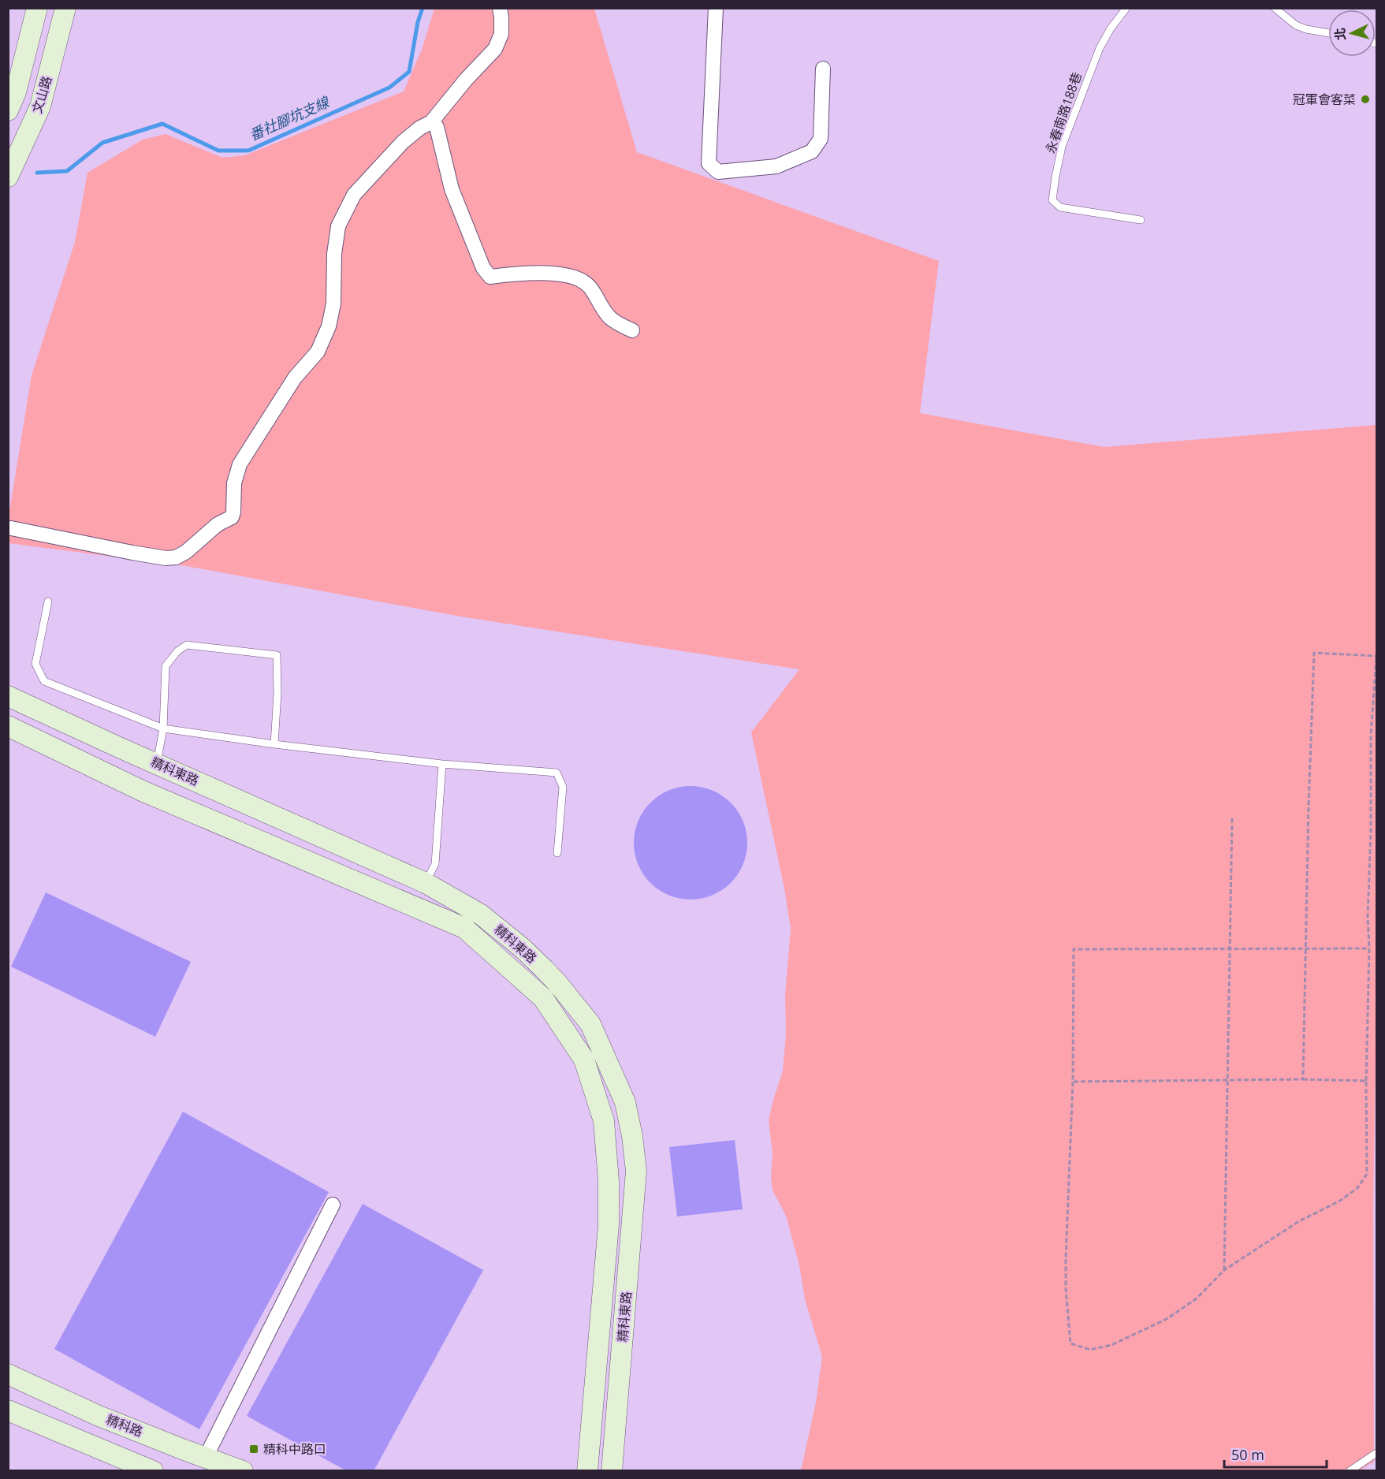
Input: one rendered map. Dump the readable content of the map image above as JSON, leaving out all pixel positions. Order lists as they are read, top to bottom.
{
  "streets": {
    "street": ["文山路", "精科東路", "精科路"],
    "lane": ["永春南路188巷"]
  },
  "water": ["番社腳坑支線"],
  "places": {
    "other": ["冠軍會客菜"],
    "transit": ["精科中路口"]
  },
  "scale_bar": "50 m",
  "north": "left"
}
